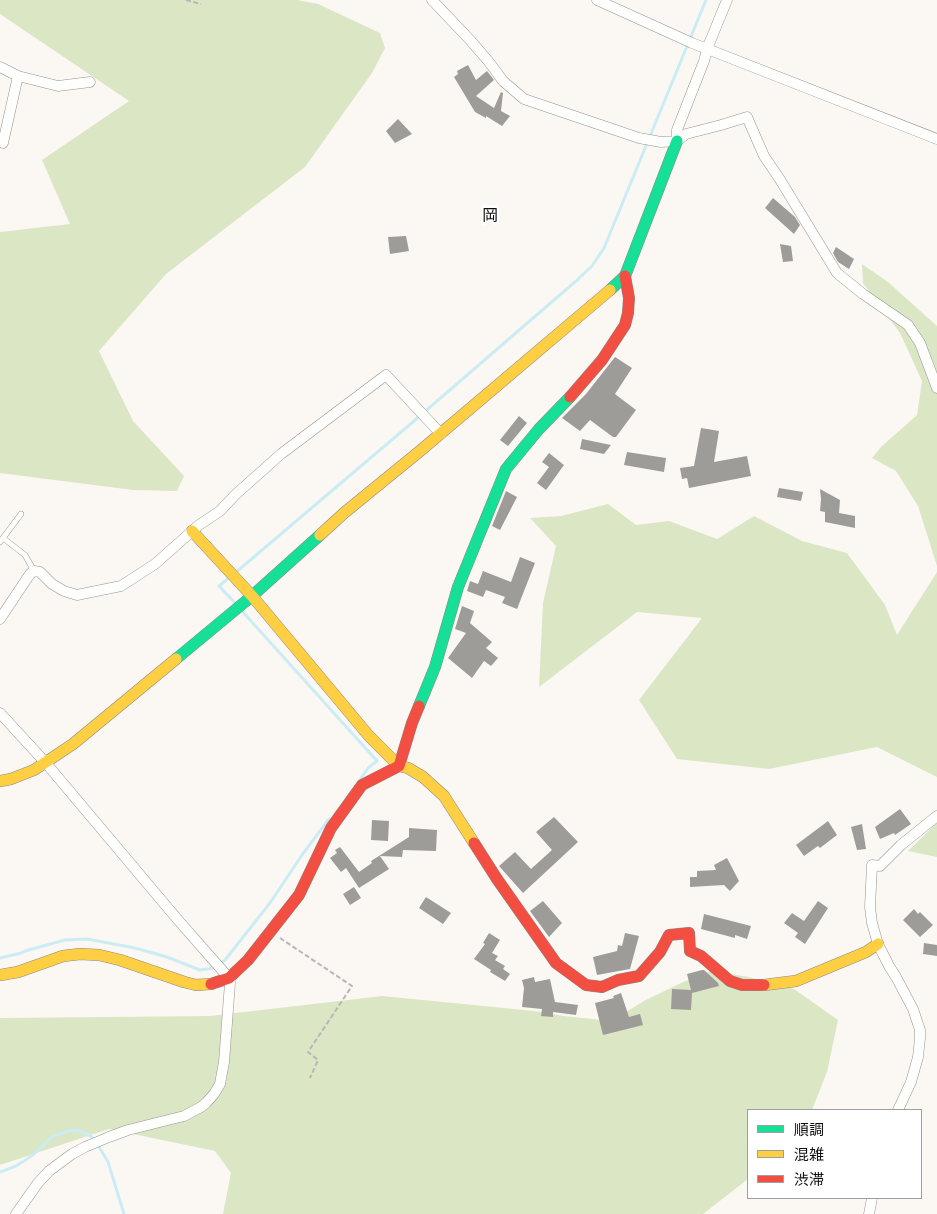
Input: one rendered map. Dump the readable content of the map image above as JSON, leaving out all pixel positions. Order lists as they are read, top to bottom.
{
  "districts": ["岡"],
  "legend": ["順調", "混雑", "渋滞"]
}
